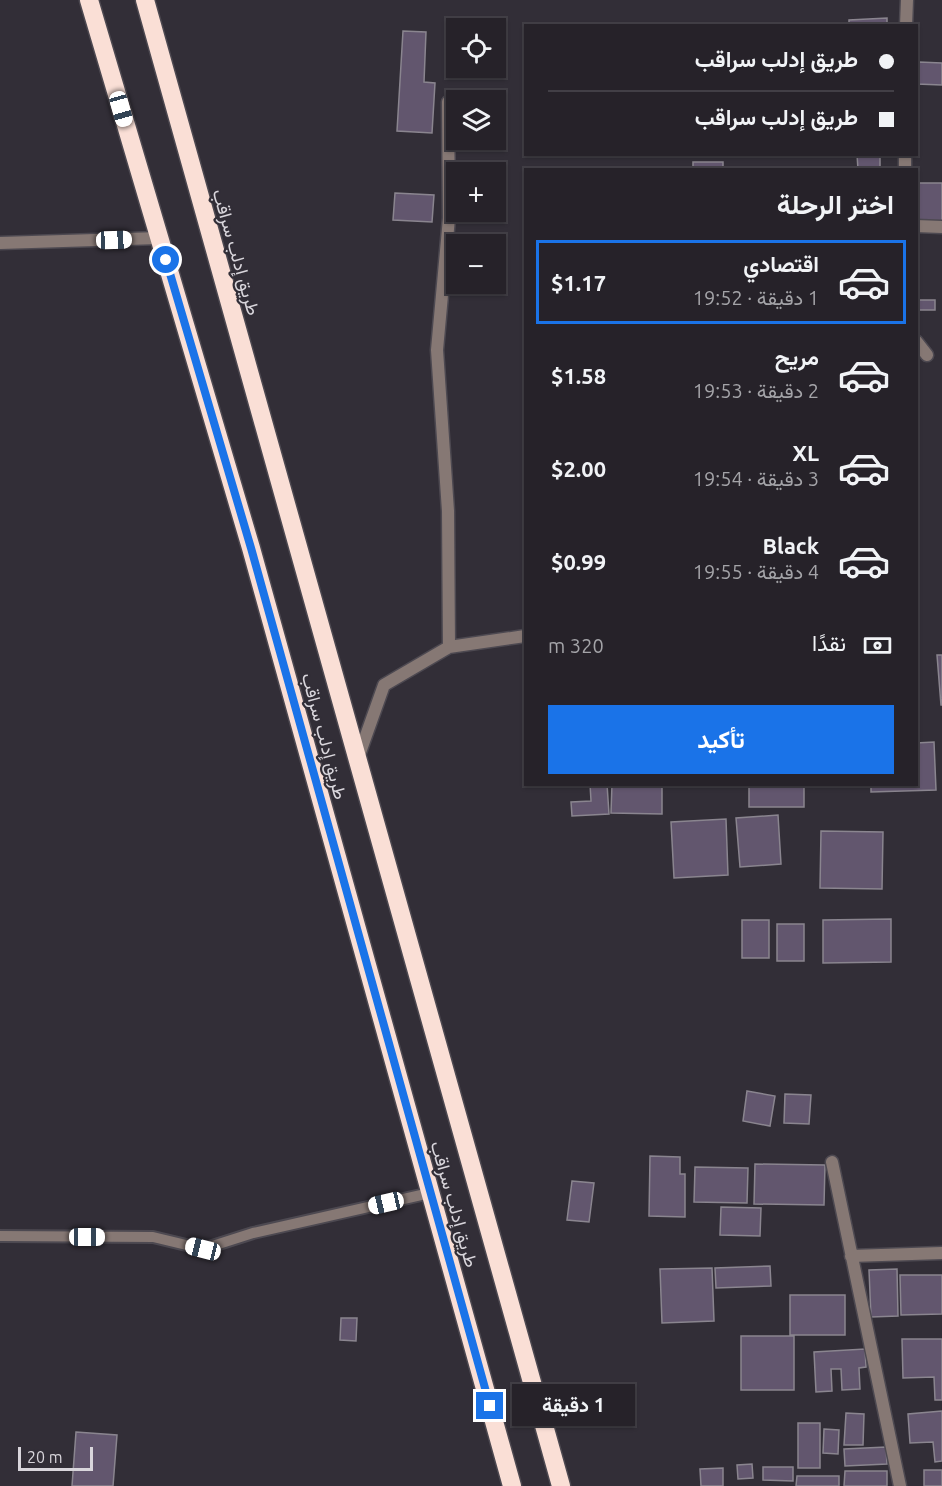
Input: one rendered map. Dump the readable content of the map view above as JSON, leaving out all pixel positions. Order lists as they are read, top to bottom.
{
  "streets": {
    "highway": ["طريق إدلب سراقب"]
  },
  "scale_bar": "20 m",
  "page": {
    "map_buttons": ["+", "−"],
    "banner": ["طريق إدلب سراقب", "طريق إدلب سراقب"],
    "heading": "اختر الرحلة",
    "list": [
      {
        "name": "اقتصادي",
        "note": "1 دقيقة · 19:52",
        "value": "$1.17"
      },
      {
        "name": "مريح",
        "note": "2 دقيقة · 19:53",
        "value": "$1.58"
      },
      {
        "name": "XL",
        "note": "3 دقيقة · 19:54",
        "value": "$2.00"
      },
      {
        "name": "Black",
        "note": "4 دقيقة · 19:55",
        "value": "$0.99"
      }
    ],
    "pay": ["نقدًا", "320 m"],
    "buttons": "تأكيد",
    "bubble": "1 دقيقة",
    "scale": "20 m"
  }
}
